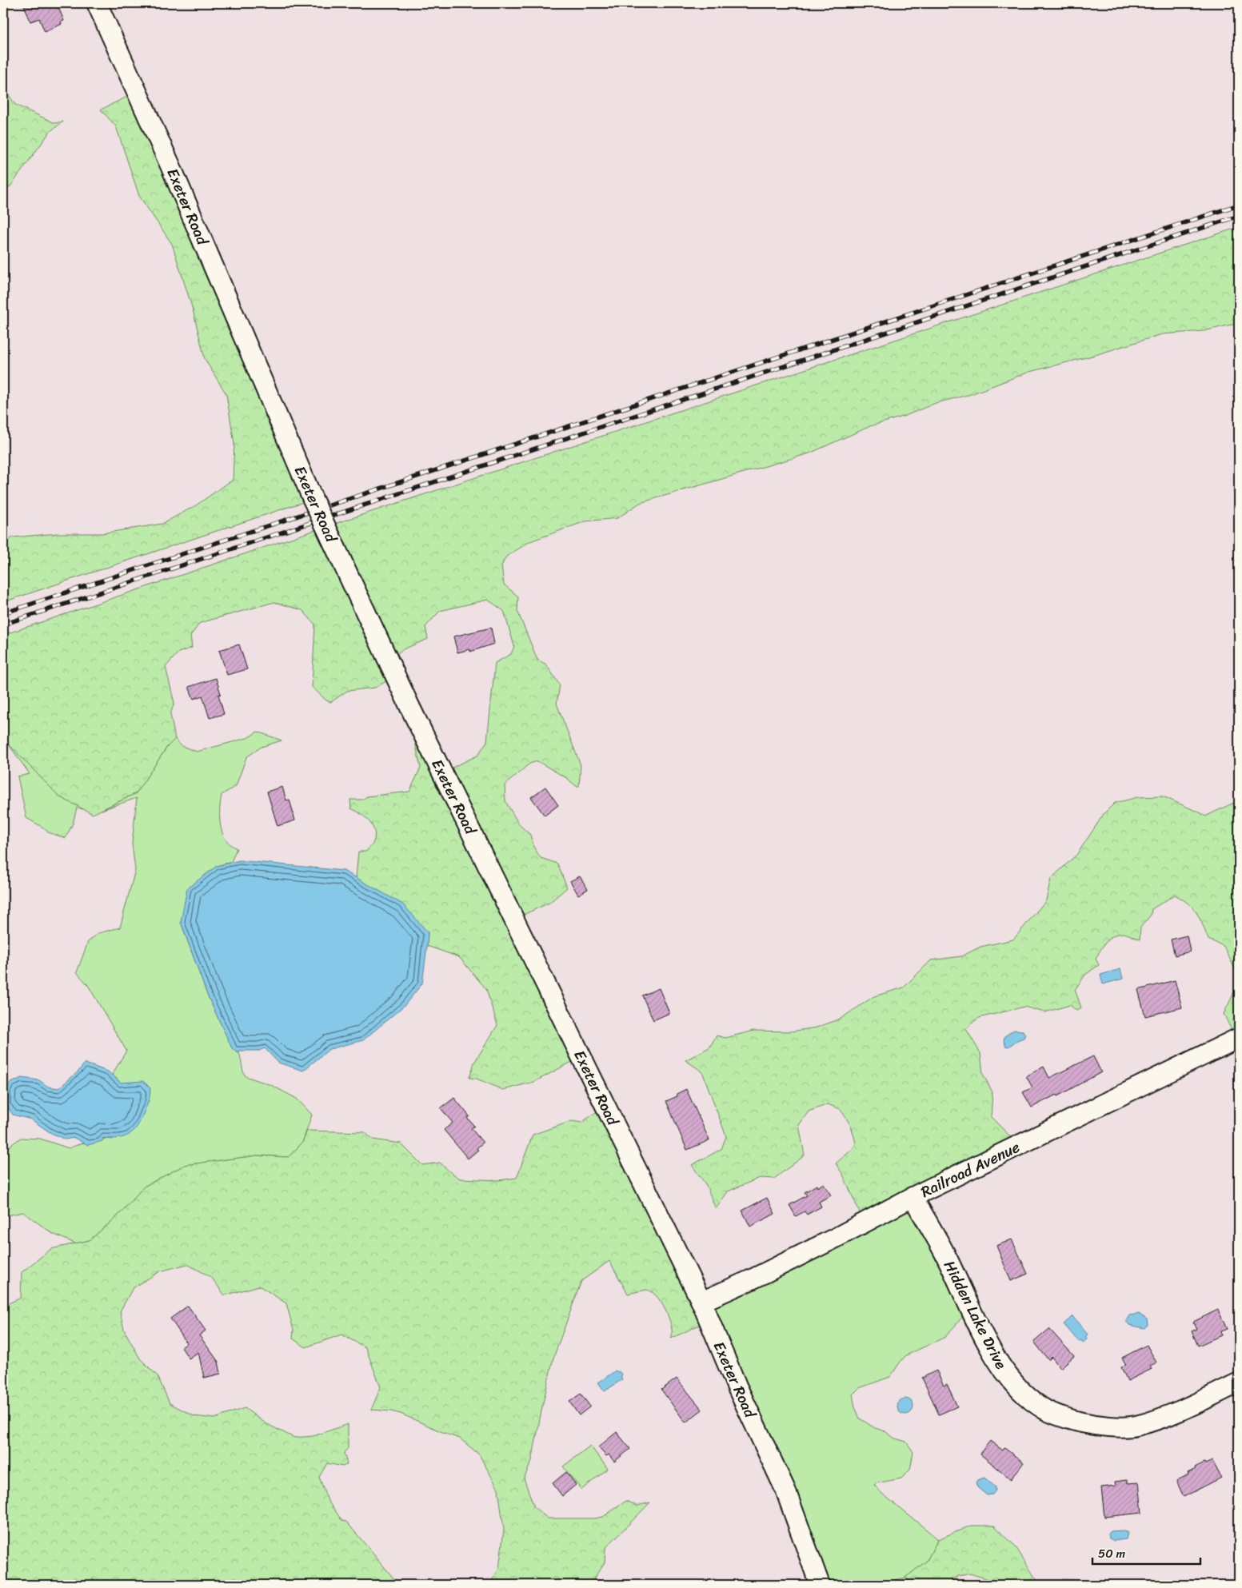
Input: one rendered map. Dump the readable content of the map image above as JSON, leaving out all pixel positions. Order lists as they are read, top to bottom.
{
  "streets": {
    "street": ["Exeter Road", "Railroad Avenue", "Hidden Lake Drive"]
  },
  "crossings": [
    ["Exeter Road", "Railroad Avenue"],
    ["Railroad Avenue", "Hidden Lake Drive"]
  ],
  "scale_bar": "50 m"
}
